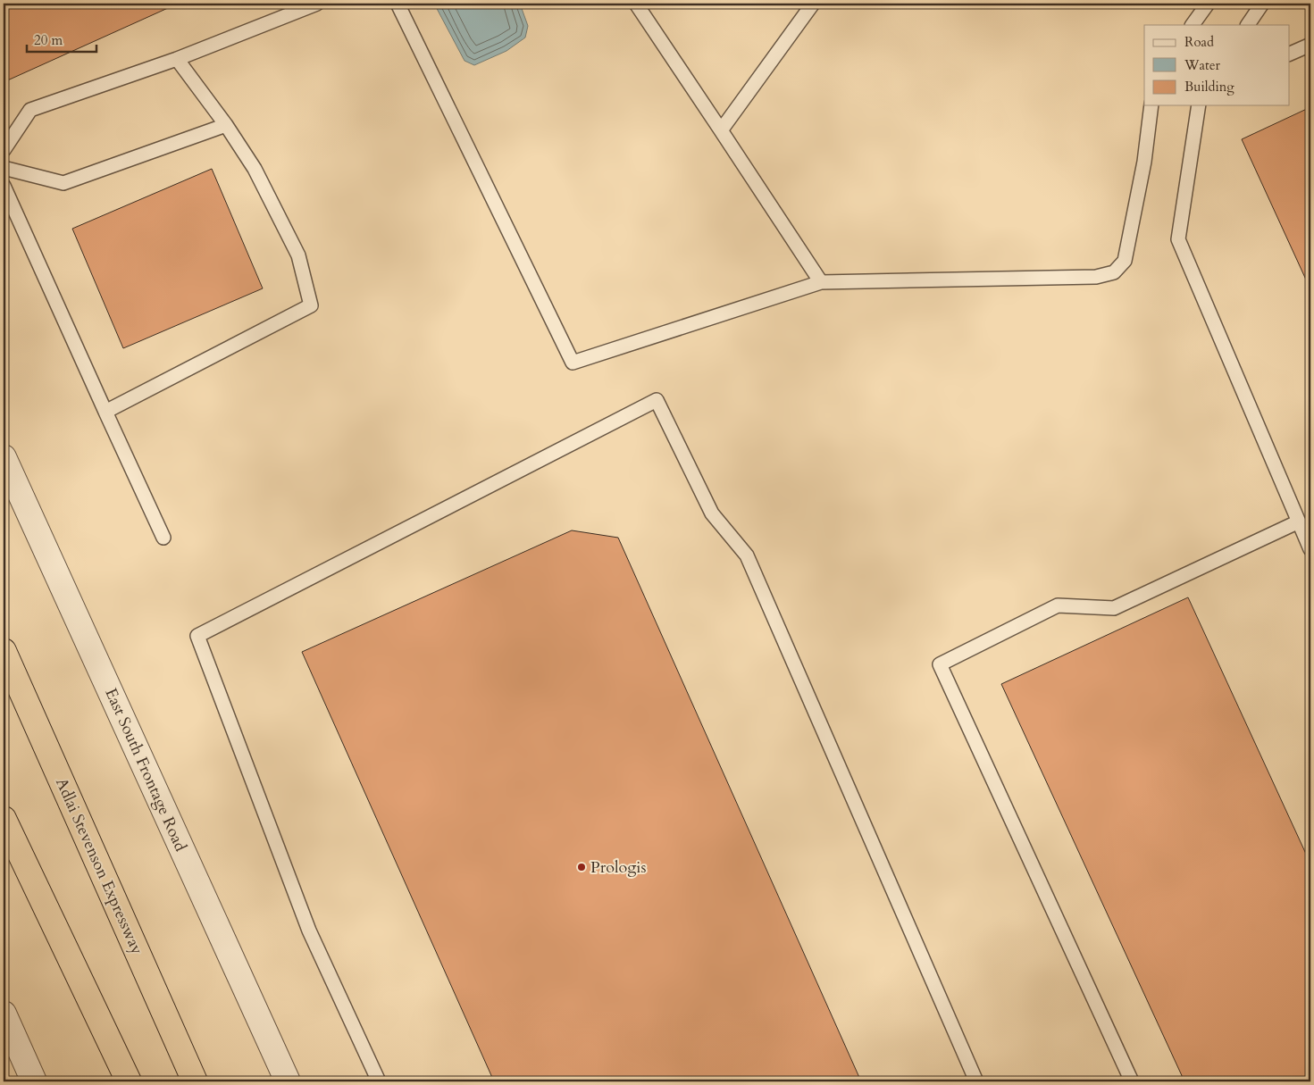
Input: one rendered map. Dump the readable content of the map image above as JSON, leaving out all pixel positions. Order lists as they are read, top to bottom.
{
  "streets": {
    "highway": ["Adlai Stevenson Expressway"],
    "street": ["East South Frontage Road"]
  },
  "places": ["Prologis"],
  "legend": ["Road", "Water", "Building"],
  "scale_bar": "20 m"
}
